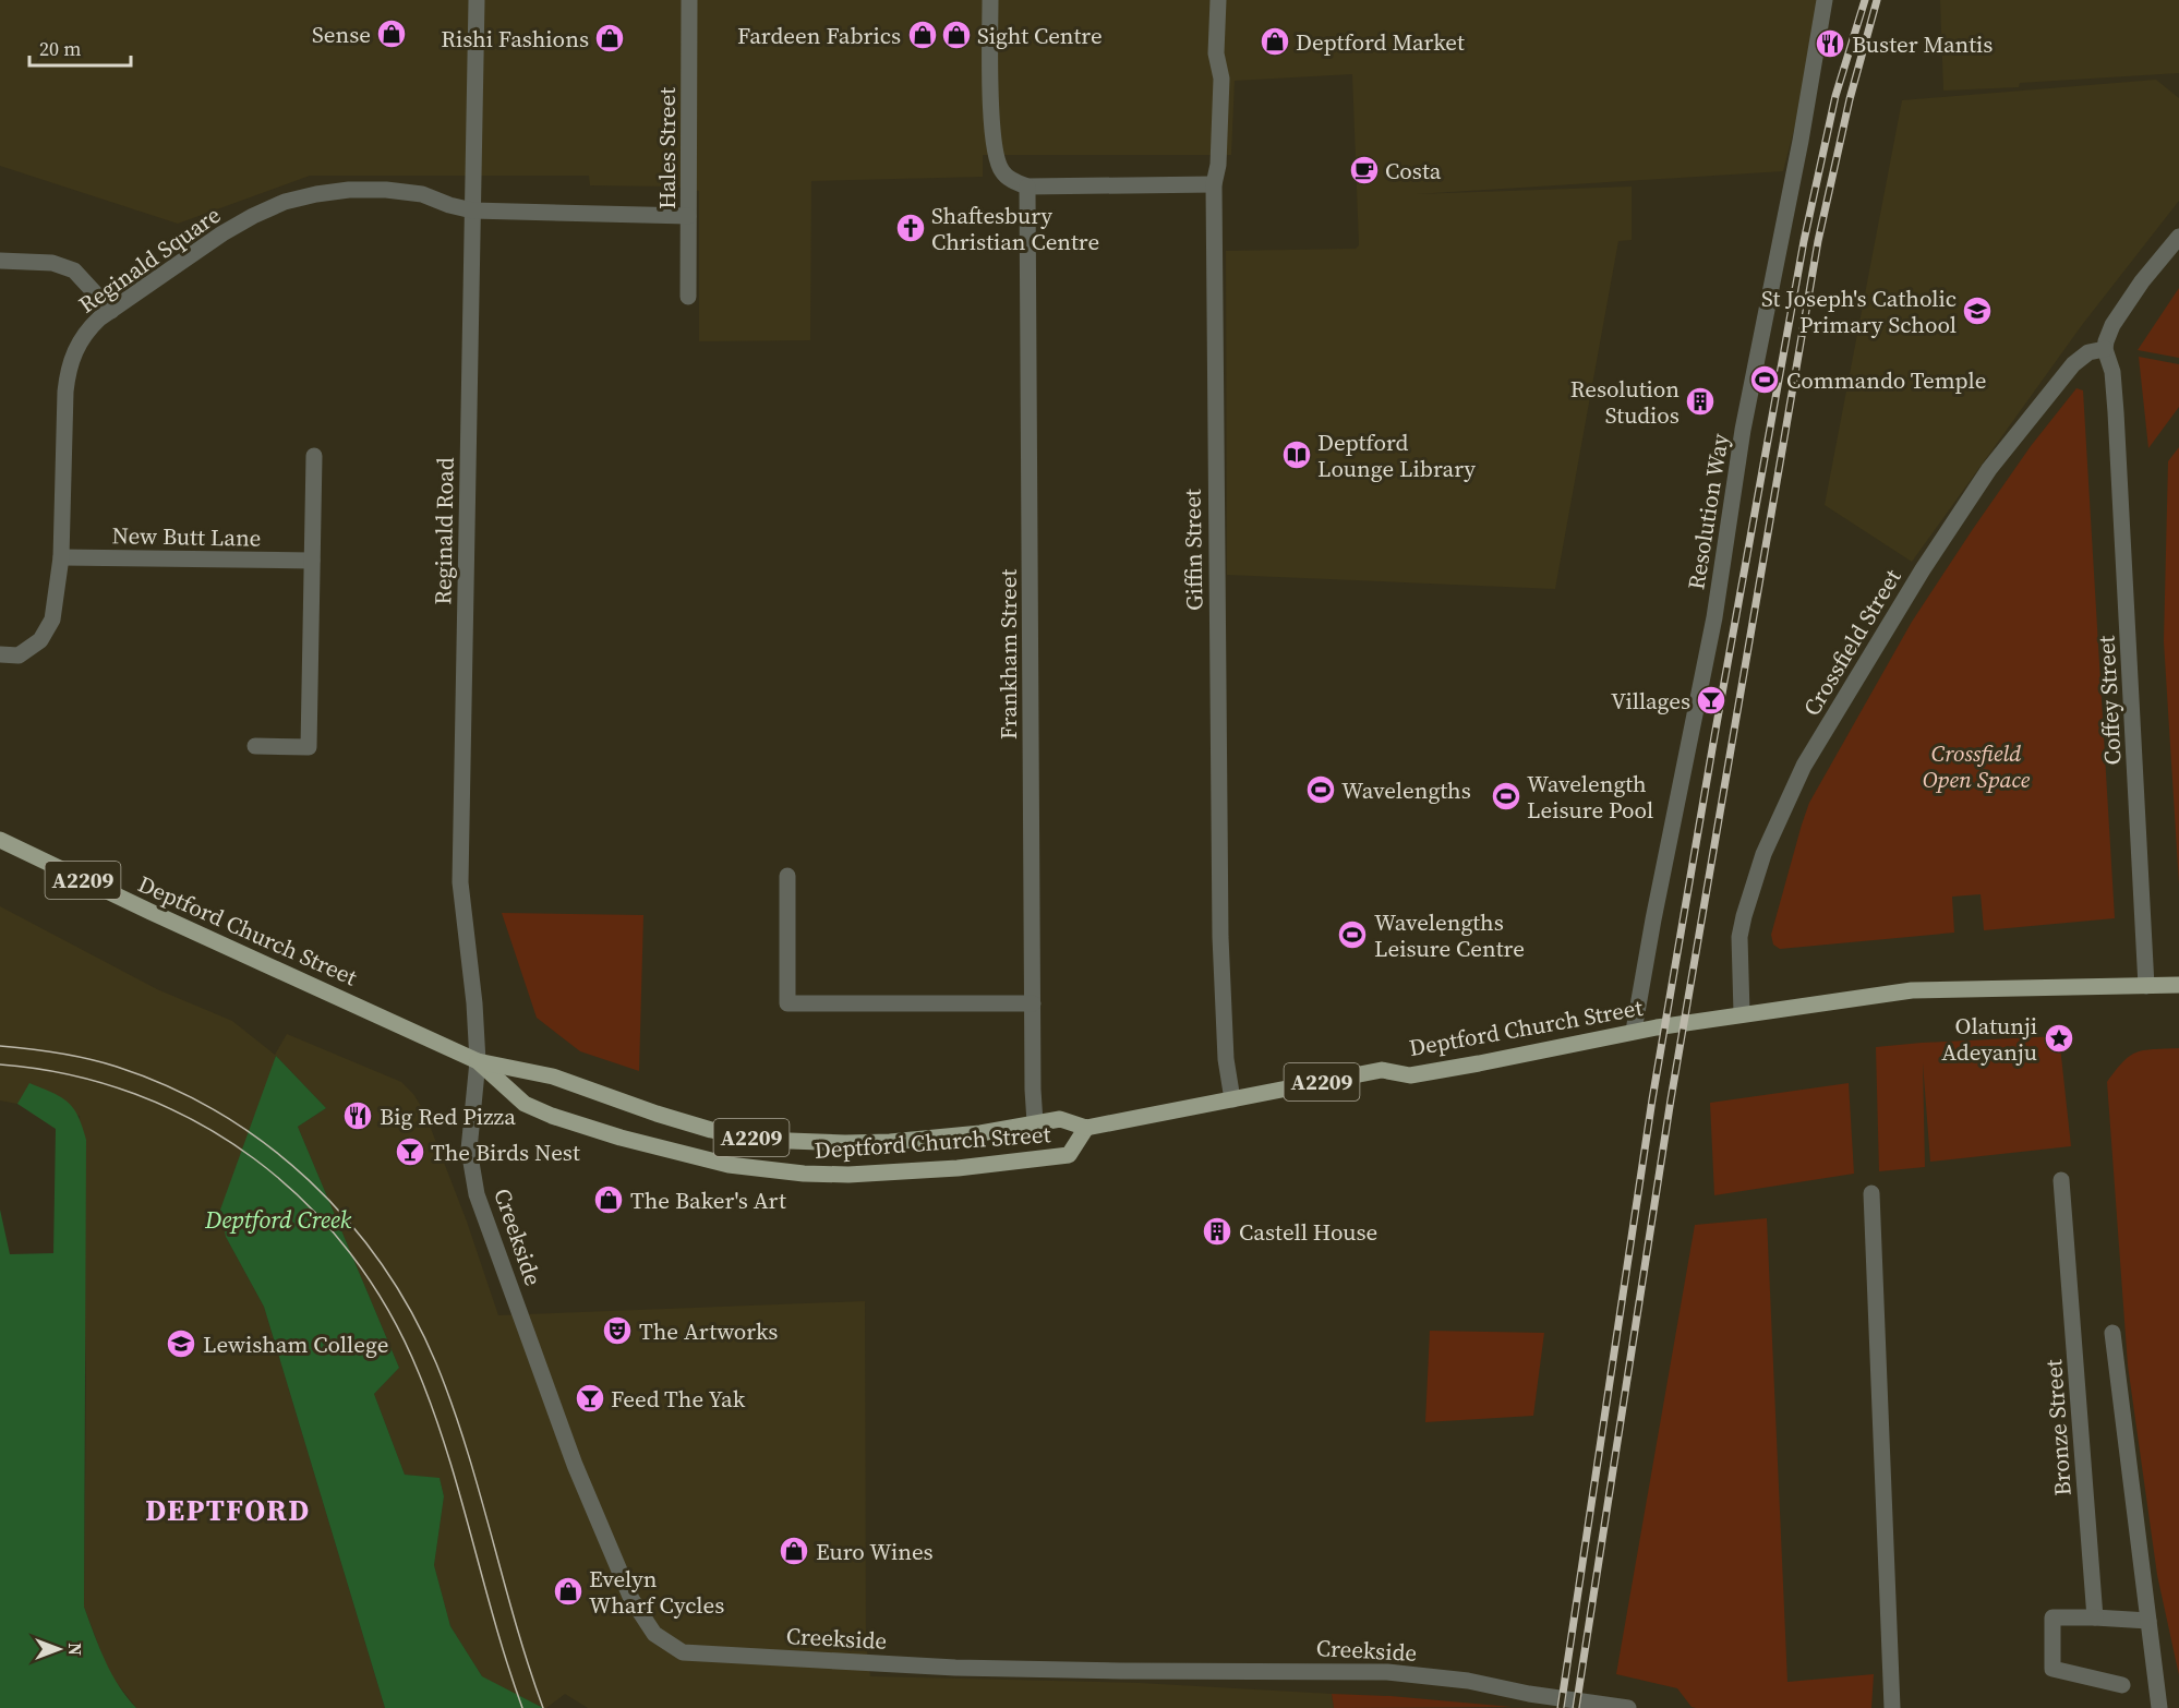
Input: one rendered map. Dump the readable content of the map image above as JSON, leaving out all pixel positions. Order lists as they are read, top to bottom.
{
  "streets": {
    "main road": ["A2209", "Deptford Church Street"],
    "street": [
      "Hales Street",
      "Reginald Square",
      "Resolution Way",
      "Reginald Road",
      "New Butt Lane",
      "Giffin Street",
      "Crossfield Street",
      "Frankham Street",
      "Coffey Street",
      "Creekside",
      "Bronze Street"
    ]
  },
  "crossings": [
    ["Hales Street", "Reginald Square"],
    ["Reginald Square", "Reginald Road"],
    ["Reginald Square", "New Butt Lane"],
    ["Resolution Way", "Deptford Church Street"],
    ["Reginald Road", "Deptford Church Street"],
    ["Reginald Road", "Creekside"],
    ["Giffin Street", "Deptford Church Street"],
    ["Crossfield Street", "Coffey Street"],
    ["Crossfield Street", "Deptford Church Street"],
    ["Frankham Street", "Deptford Church Street"],
    ["Coffey Street", "Deptford Church Street"],
    ["Deptford Church Street", "Creekside"]
  ],
  "districts": ["DEPTFORD"],
  "water": ["Deptford Creek"],
  "parks": ["Crossfield Open Space"],
  "places": {
    "shop": [
      "Sense",
      "Fardeen Fabrics",
      "Sight Centre",
      "Rishi Fashions",
      "Deptford Market",
      "The Baker's Art",
      "Euro Wines",
      "Evelyn Wharf Cycles"
    ],
    "restaurant": ["Buster Mantis", "Big Red Pizza"],
    "cafe": ["Costa"],
    "church": ["Shaftesbury Christian Centre"],
    "school or university": ["St Joseph's Catholic Primary School", "Lewisham College"],
    "sports": [
      "Commando Temple",
      "Wavelengths",
      "Wavelength Leisure Pool",
      "Wavelengths Leisure Centre"
    ],
    "building": ["Resolution Studios", "Castell House"],
    "library": ["Deptford Lounge Library"],
    "bar": ["Villages", "The Birds Nest", "Feed The Yak"],
    "place": ["Olatunji Adeyanju"],
    "theatre": ["The Artworks"]
  },
  "scale_bar": "20 m",
  "north": "right"
}
